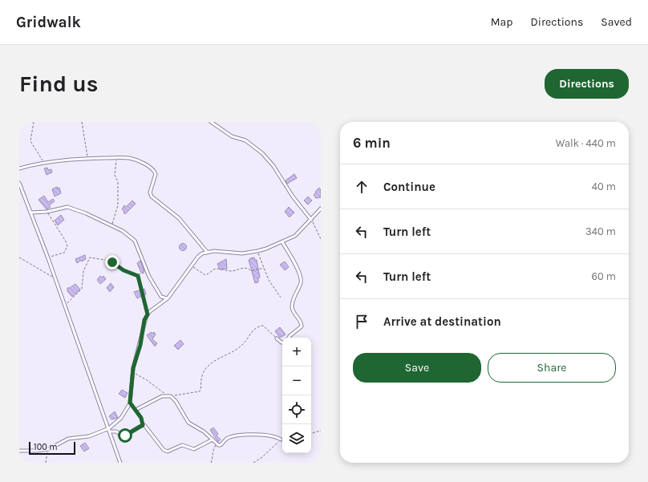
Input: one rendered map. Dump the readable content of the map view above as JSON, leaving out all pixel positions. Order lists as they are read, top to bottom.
{
  "scale_bar": "100 m",
  "page": {
    "header": "Gridwalk",
    "nav": ["Map", "Directions", "Saved"],
    "buttons": [
      "Directions",
      ["Save", "Share"]
    ],
    "title": "Find us",
    "heading": ["6 min", "Walk · 440 m"],
    "list": [
      ["Continue", "40 m"],
      ["Turn left", "340 m"],
      ["Turn left", "60 m"],
      "Arrive at destination"
    ],
    "map_buttons": ["+", "−"],
    "scale": "100 m"
  }
}
